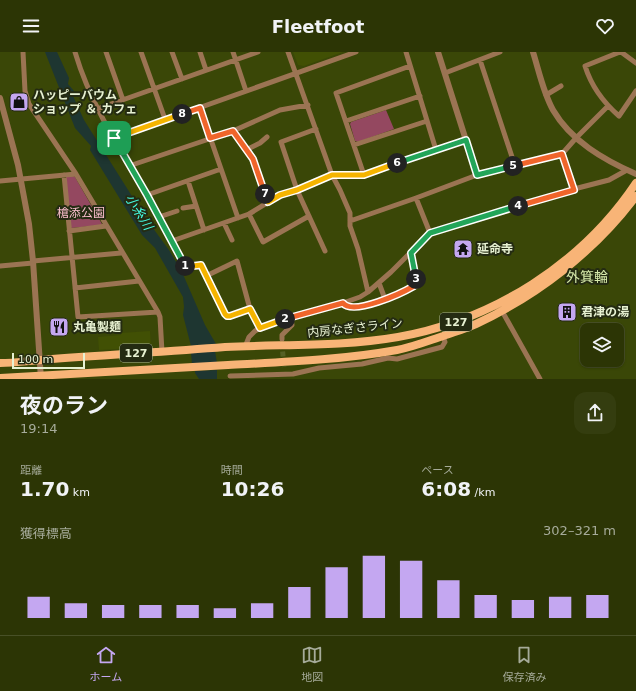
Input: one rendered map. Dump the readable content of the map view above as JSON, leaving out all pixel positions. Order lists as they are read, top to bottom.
{
  "streets": {
    "highway": ["127", "内房なぎさライン"]
  },
  "districts": ["外箕輪"],
  "water": ["小糸川"],
  "parks": ["槍添公園"],
  "places": {
    "shop": ["ハッピーバウム ショップ ＆ カフェ"],
    "temple": ["延命寺"],
    "building": ["君津の湯"],
    "restaurant": ["丸亀製麺"]
  },
  "scale_bar": "100 m",
  "page": {
    "header": "Fleetfoot",
    "pins": [
      "8",
      "6",
      "5",
      "7",
      "4",
      "1",
      "3",
      "2"
    ],
    "scale": "100 m",
    "heading": ["夜のラン", "19:14"],
    "stats": [
      ["距離", "1.70 km"],
      ["時間", "10:26"],
      ["ペース", "6:08 /km"]
    ],
    "chart": ["獲得標高", "302–321 m"],
    "tabs": ["ホーム", "地図", "保存済み"]
  }
}
